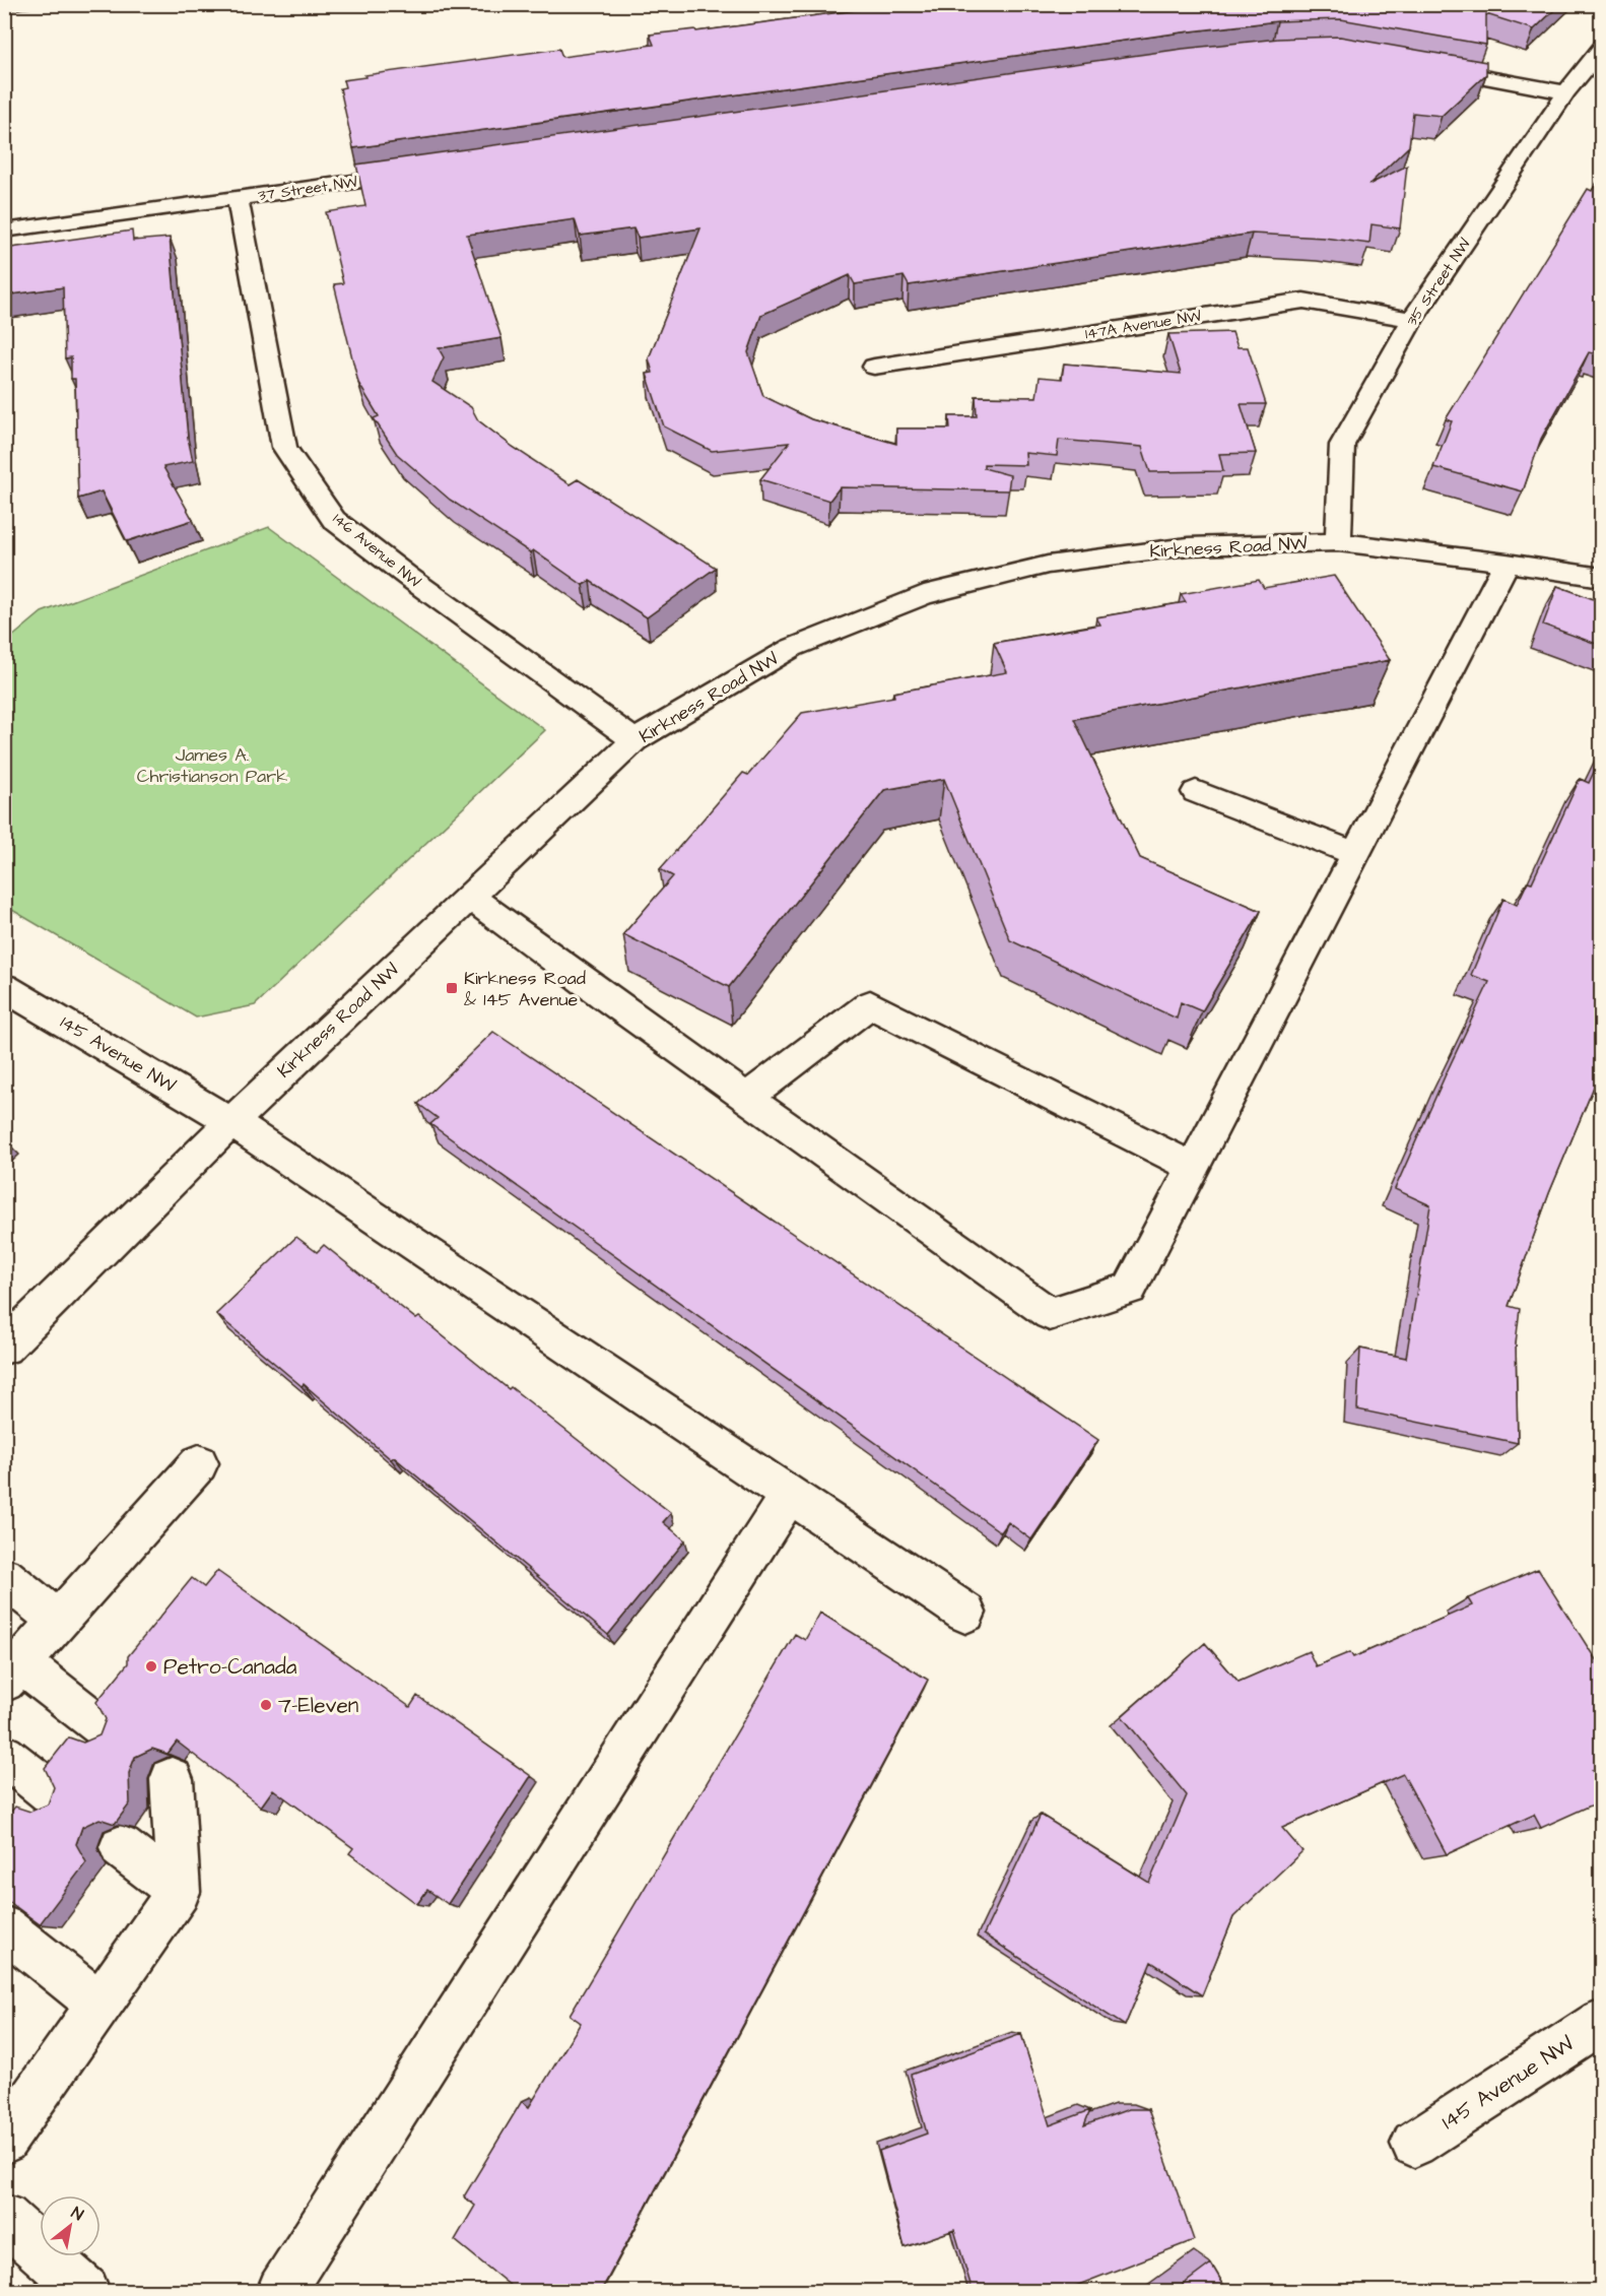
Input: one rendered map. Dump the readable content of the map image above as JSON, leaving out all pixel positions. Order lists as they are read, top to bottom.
{
  "streets": {
    "street": [
      "37 Street NW",
      "35 Street NW",
      "147A Avenue NW",
      "Kirkness Road NW",
      "146 Avenue NW",
      "145 Avenue NW"
    ]
  },
  "crossings": [
    ["37 Street NW", "146 Avenue NW"],
    ["35 Street NW", "147A Avenue NW"],
    ["35 Street NW", "Kirkness Road NW"],
    ["Kirkness Road NW", "146 Avenue NW"],
    ["Kirkness Road NW", "145 Avenue NW"]
  ],
  "parks": ["James A. Christianson Park"],
  "places": {
    "transit": ["Kirkness Road & 145 Avenue"],
    "other": ["Petro-Canada", "7-Eleven"]
  },
  "north": "top right"
}
